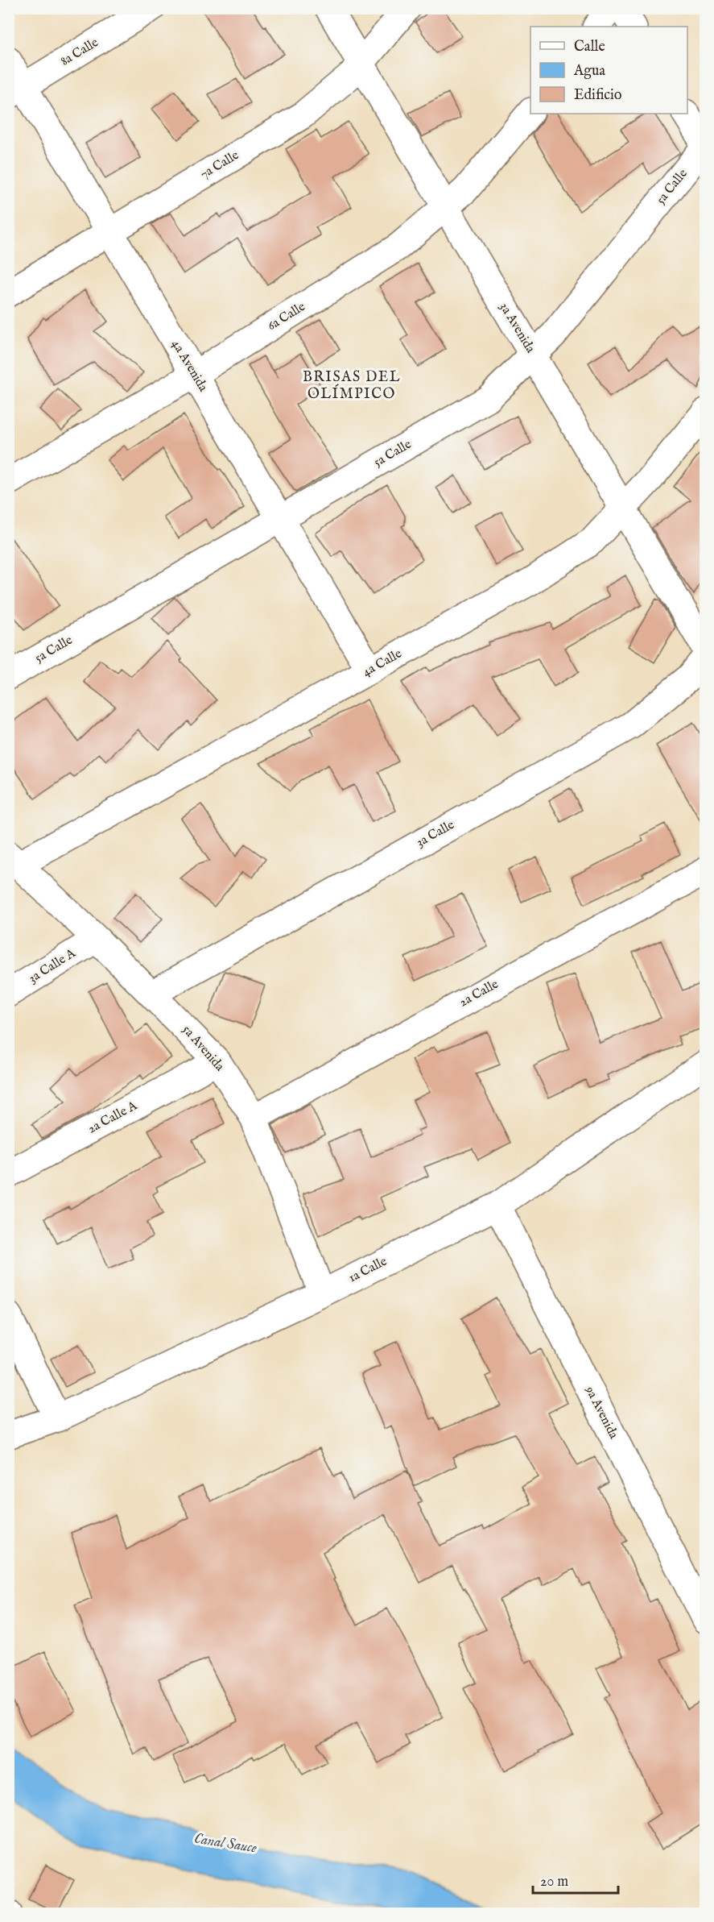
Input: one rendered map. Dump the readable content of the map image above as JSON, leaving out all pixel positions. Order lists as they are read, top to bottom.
{
  "streets": {
    "street": [
      "8a Calle",
      "7a Calle",
      "5a Calle",
      "6a Calle",
      "3a Avenida",
      "4a Avenida",
      "4a Calle",
      "3a Calle",
      "3a Calle A",
      "2a Calle",
      "5a Avenida",
      "2a Calle A",
      "1a Calle",
      "9a Avenida"
    ]
  },
  "crossings": [
    ["8a Calle", "4a Avenida"],
    ["7a Calle", "3a Avenida"],
    ["7a Calle", "4a Avenida"],
    ["5a Calle", "3a Avenida"],
    ["5a Calle", "4a Avenida"],
    ["6a Calle", "3a Avenida"],
    ["6a Calle", "4a Avenida"],
    ["3a Avenida", "4a Calle"],
    ["4a Avenida", "4a Calle"],
    ["4a Calle", "5a Avenida"],
    ["3a Calle", "5a Avenida"],
    ["3a Calle A", "5a Avenida"],
    ["2a Calle", "5a Avenida"],
    ["5a Avenida", "2a Calle A"],
    ["5a Avenida", "1a Calle"],
    ["1a Calle", "9a Avenida"]
  ],
  "districts": ["BRISAS DEL OLÍMPICO"],
  "water": ["Canal Sauce"],
  "legend": ["Calle", "Agua", "Edificio"],
  "scale_bar": "20 m"
}
